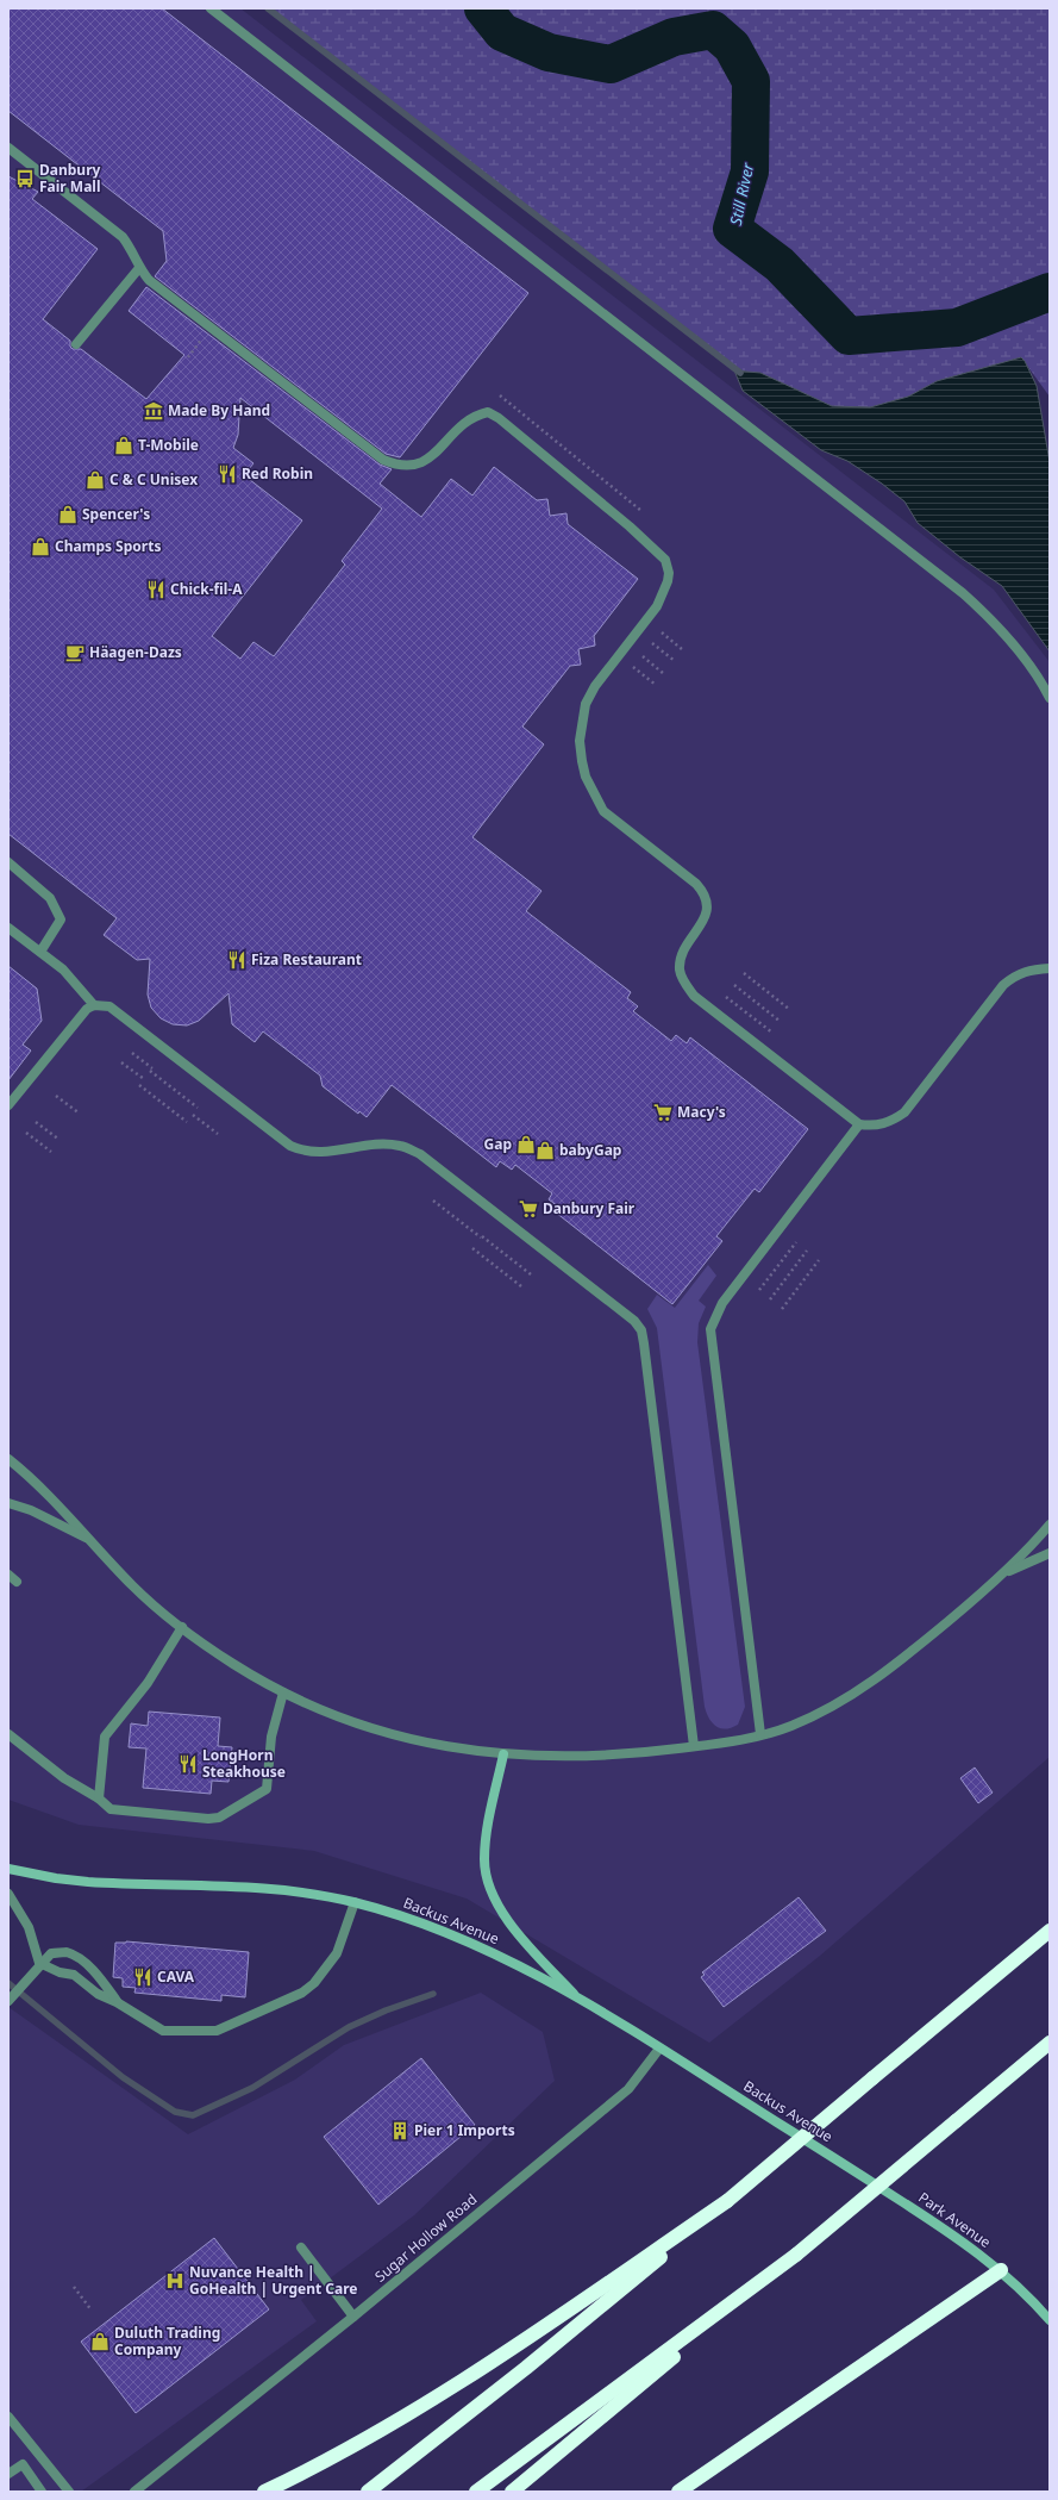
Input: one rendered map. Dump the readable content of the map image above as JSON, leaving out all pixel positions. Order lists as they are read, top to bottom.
{
  "streets": {
    "main road": ["Backus Avenue", "Park Avenue"],
    "street": ["Sugar Hollow Road"]
  },
  "crossings": [
    ["Backus Avenue", "Park Avenue"],
    ["Backus Avenue", "Sugar Hollow Road"]
  ],
  "water": ["Still River"],
  "places": {
    "bus stop": ["Danbury Fair Mall"],
    "museum": ["Made By Hand"],
    "shop": [
      "T-Mobile",
      "C & C Unisex",
      "Spencer's",
      "Champs Sports",
      "Gap",
      "babyGap",
      "Duluth Trading Company"
    ],
    "restaurant": [
      "Red Robin",
      "Chick-fil-A",
      "Fiza Restaurant",
      "LongHorn Steakhouse",
      "CAVA"
    ],
    "cafe": ["Häagen-Dazs"],
    "supermarket": ["Macy's", "Danbury Fair"],
    "building": ["Pier 1 Imports"],
    "hospital": ["Nuvance Health | GoHealth | Urgent Care"]
  }
}
